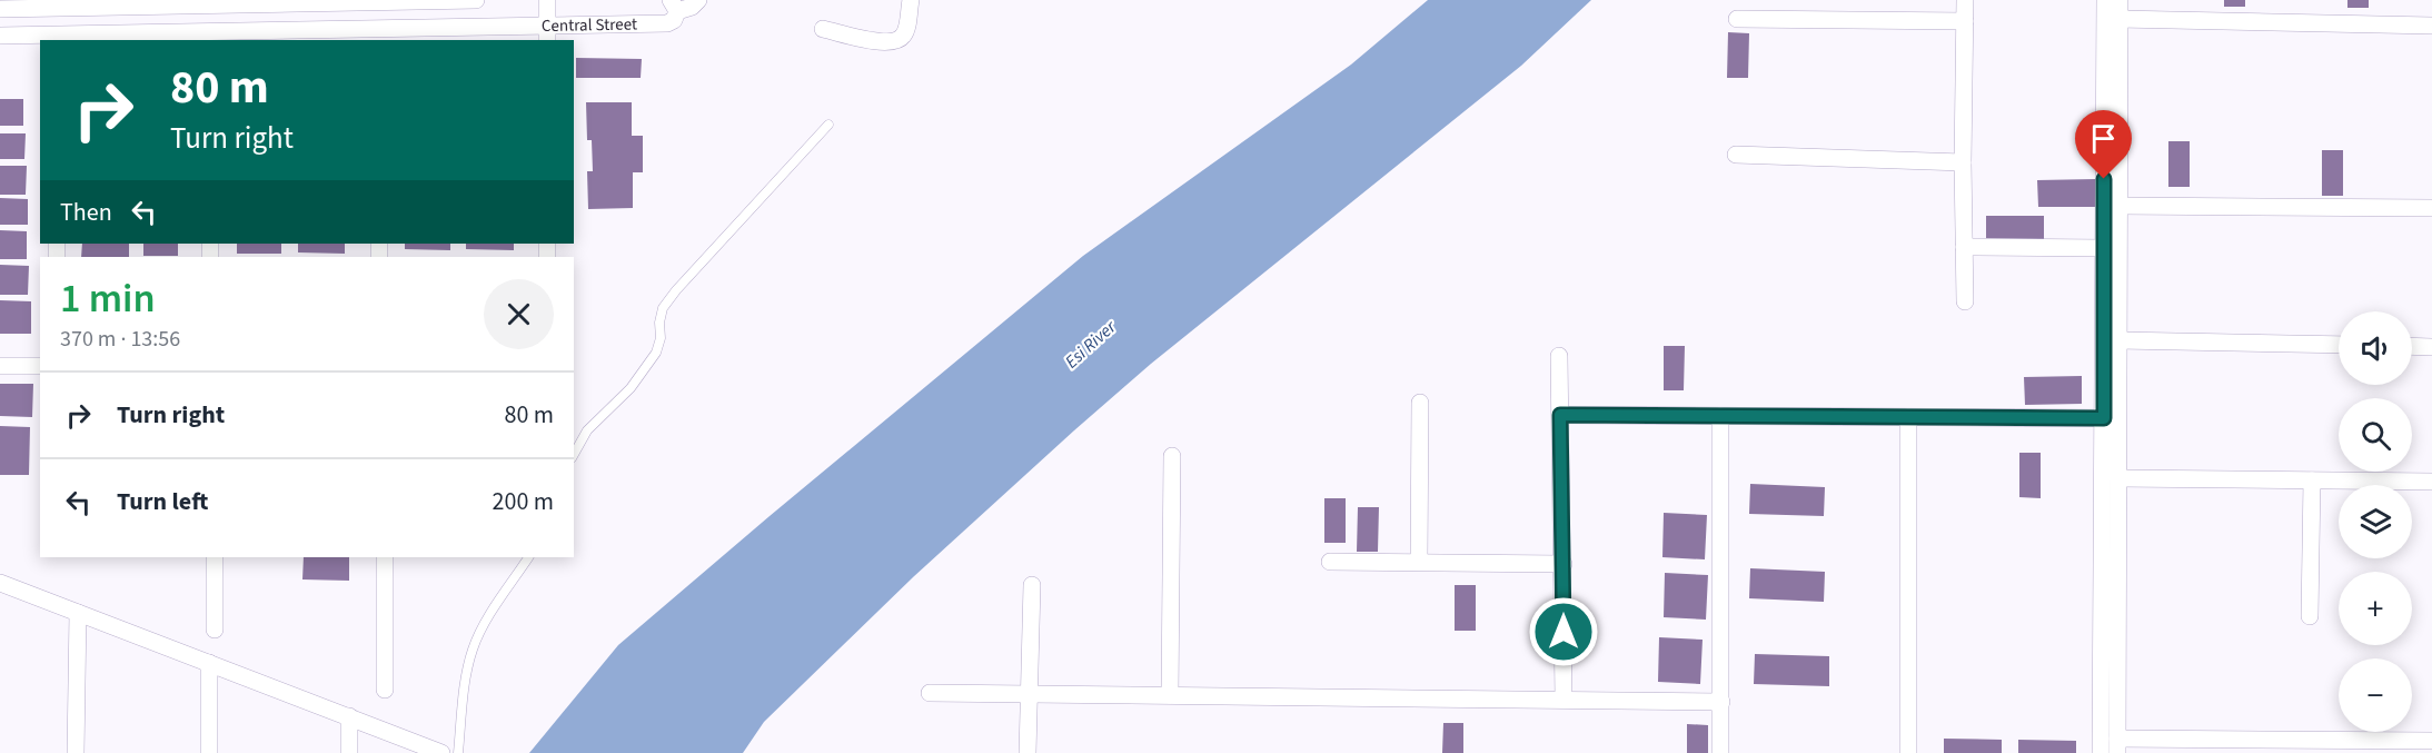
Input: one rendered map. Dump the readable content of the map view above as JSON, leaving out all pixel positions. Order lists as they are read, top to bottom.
{
  "streets": {
    "street": ["Central Street"]
  },
  "water": ["Esi River"],
  "page": {
    "turn": ["80 m", "Turn right"],
    "then": "Then",
    "heading": ["1 min", "370 m · 13:56"],
    "map_buttons": ["+", "−"],
    "list": [
      {
        "name": "Turn right",
        "value": "80 m"
      },
      {
        "name": "Turn left",
        "value": "200 m"
      }
    ]
  }
}
